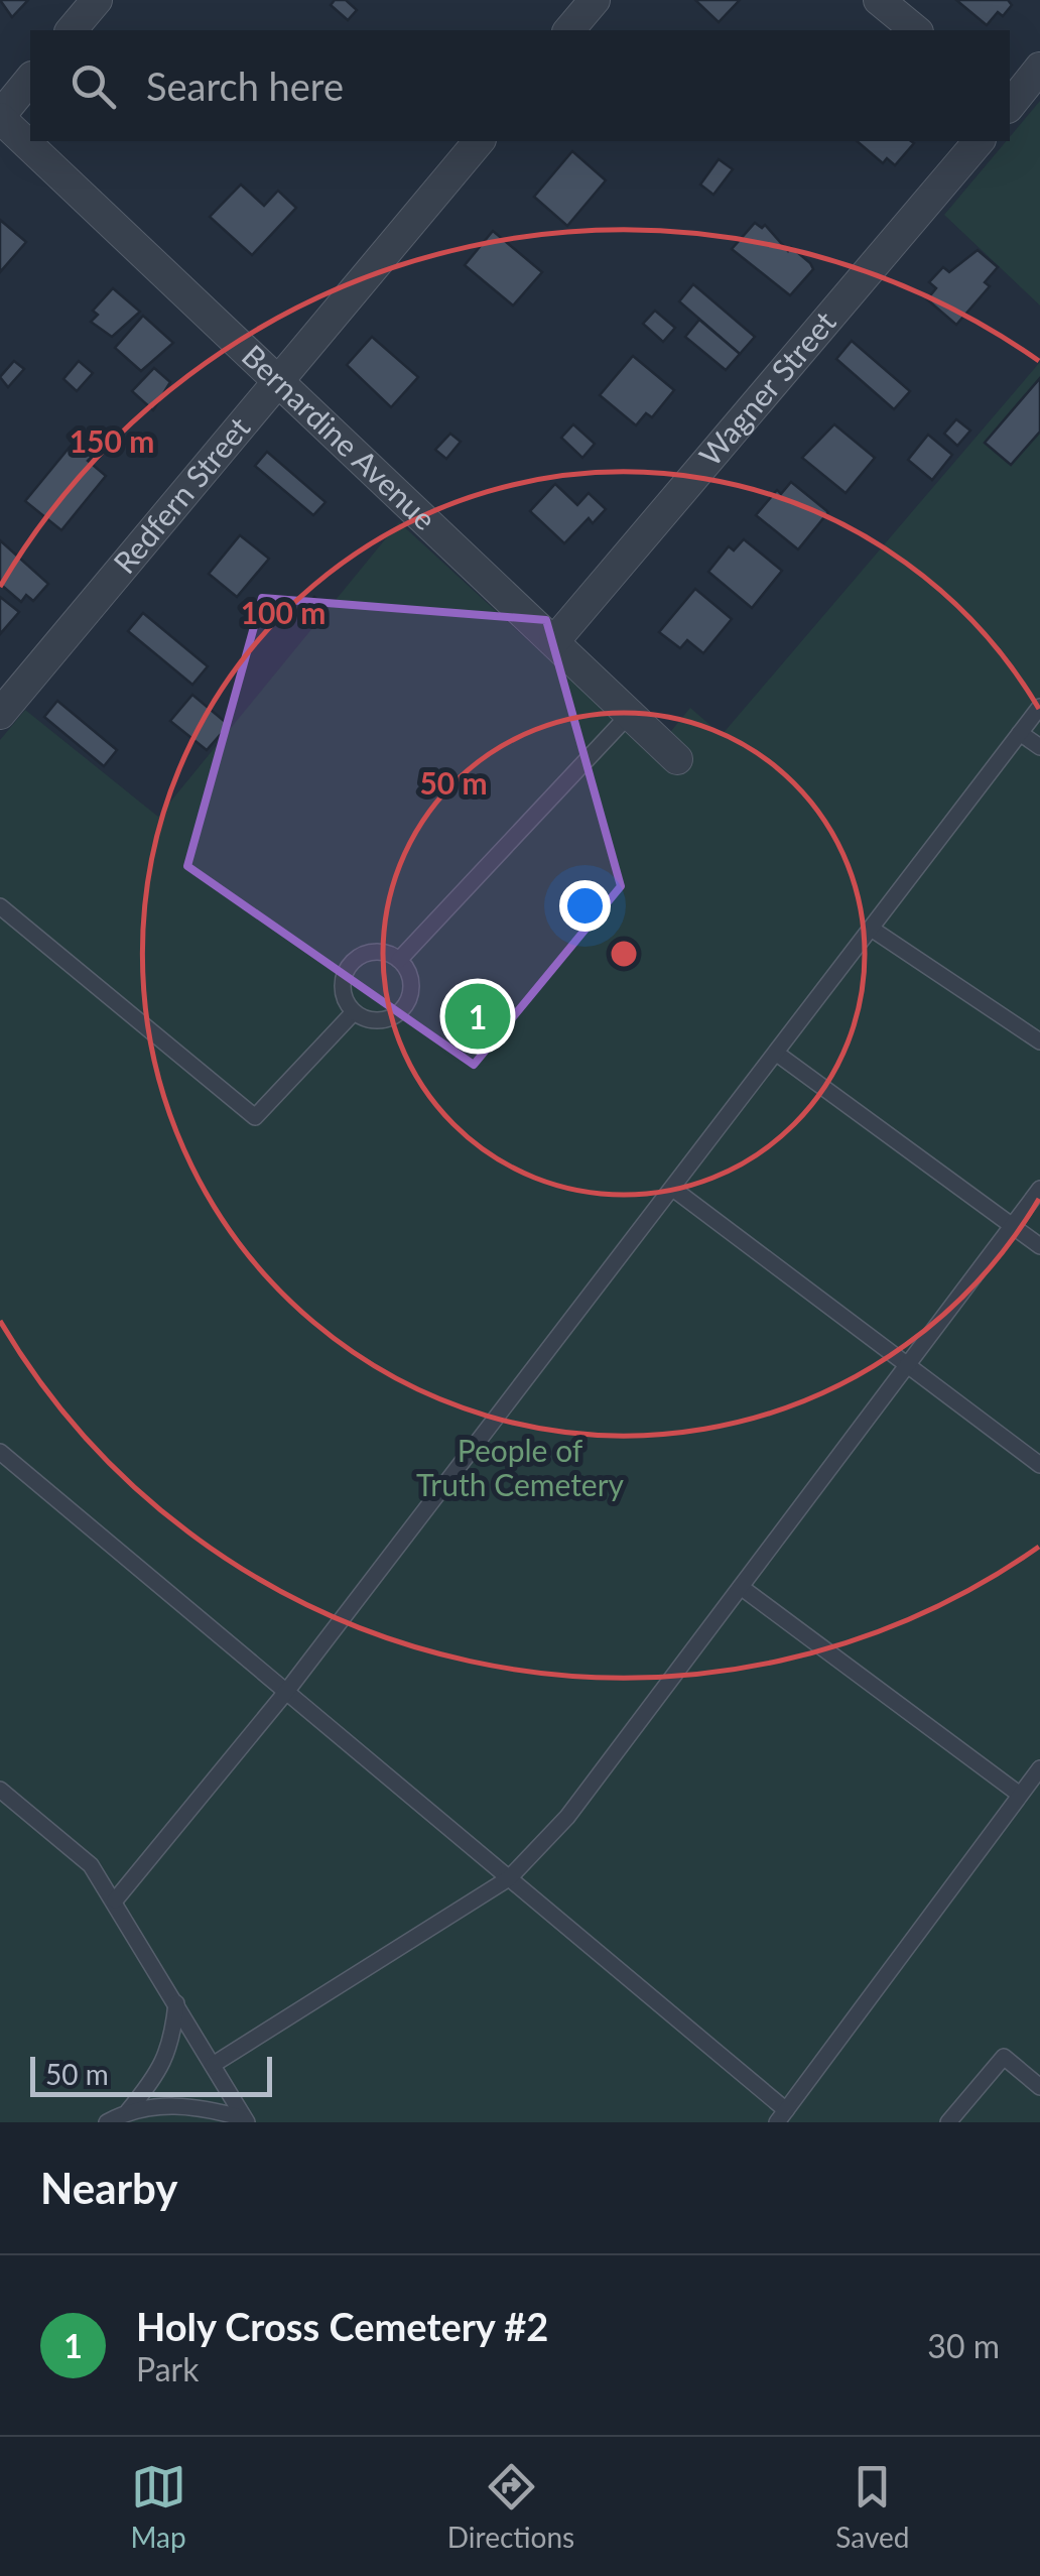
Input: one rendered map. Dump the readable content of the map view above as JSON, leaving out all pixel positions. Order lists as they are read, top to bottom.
{
  "streets": {
    "street": ["Wagner Street", "Bernardine Avenue", "Redfern Street"]
  },
  "crossings": [
    ["Wagner Street", "Bernardine Avenue"],
    ["Bernardine Avenue", "Redfern Street"]
  ],
  "parks": ["People of Truth Cemetery"],
  "scale_bar": "50 m",
  "page": {
    "search": "Search here",
    "pins": "1",
    "scale": "50 m",
    "heading": "Nearby",
    "list": [
      {
        "mark": "1",
        "name": "Holy Cross Cemetery #2",
        "note": "Park",
        "value": "30 m"
      }
    ],
    "nav": ["Map", "Directions", "Saved"]
  },
  "rings": ["150 m", "100 m", "50 m"]
}
